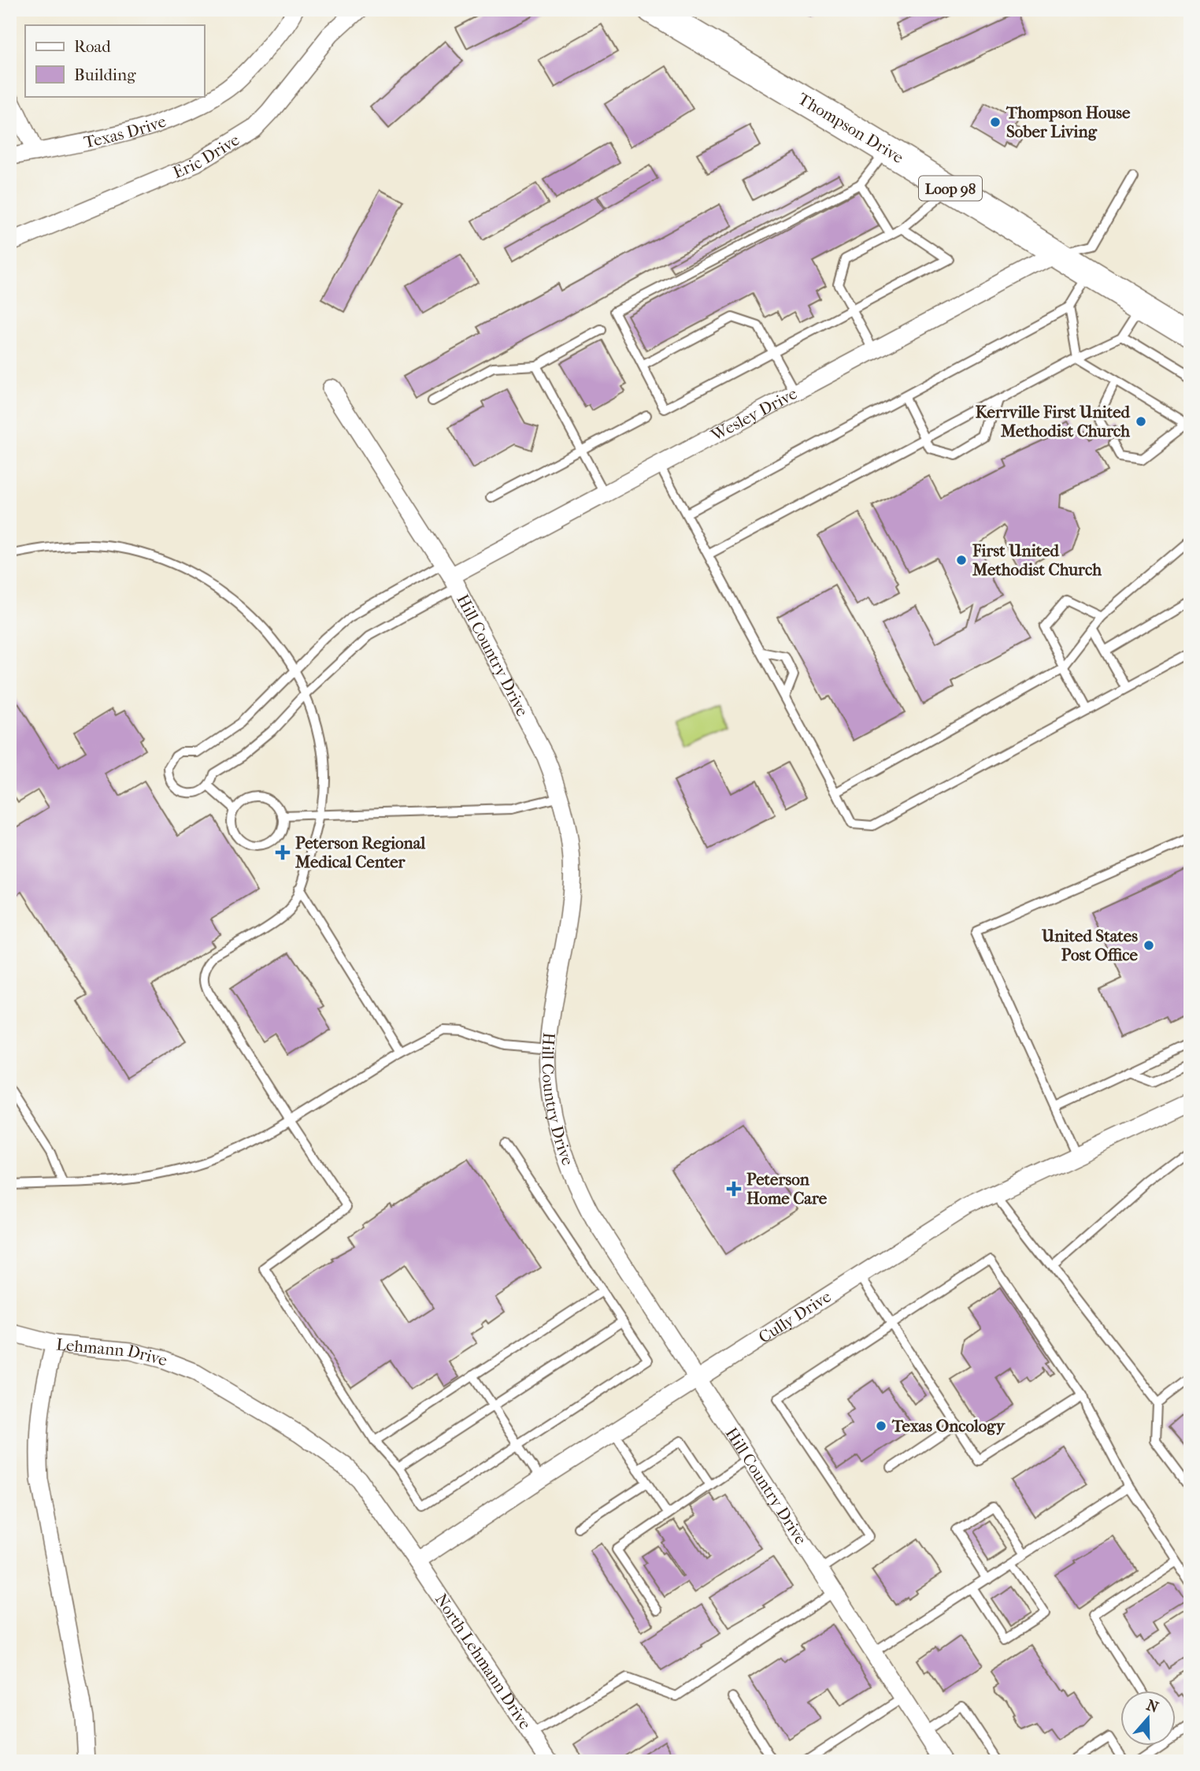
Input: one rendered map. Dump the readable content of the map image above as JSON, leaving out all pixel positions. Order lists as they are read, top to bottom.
{
  "streets": {
    "main road": ["Thompson Drive", "Loop 98"],
    "street": [
      "Texas Drive",
      "Eric Drive",
      "Wesley Drive",
      "Hill Country Drive",
      "Cully Drive",
      "Lehmann Drive",
      "North Lehmann Drive"
    ]
  },
  "crossings": [
    ["Thompson Drive", "Wesley Drive"],
    ["Wesley Drive", "Hill Country Drive"],
    ["Hill Country Drive", "Cully Drive"],
    ["Cully Drive", "Lehmann Drive"],
    ["Cully Drive", "North Lehmann Drive"],
    ["Lehmann Drive", "North Lehmann Drive"]
  ],
  "places": {
    "other": [
      "Thompson House Sober Living",
      "Kerrville First United Methodist Church",
      "First United Methodist Church",
      "United States Post Office",
      "Texas Oncology"
    ],
    "health": ["Peterson Regional Medical Center", "Peterson Home Care"]
  },
  "legend": ["Road", "Building"],
  "north": "top"
}
